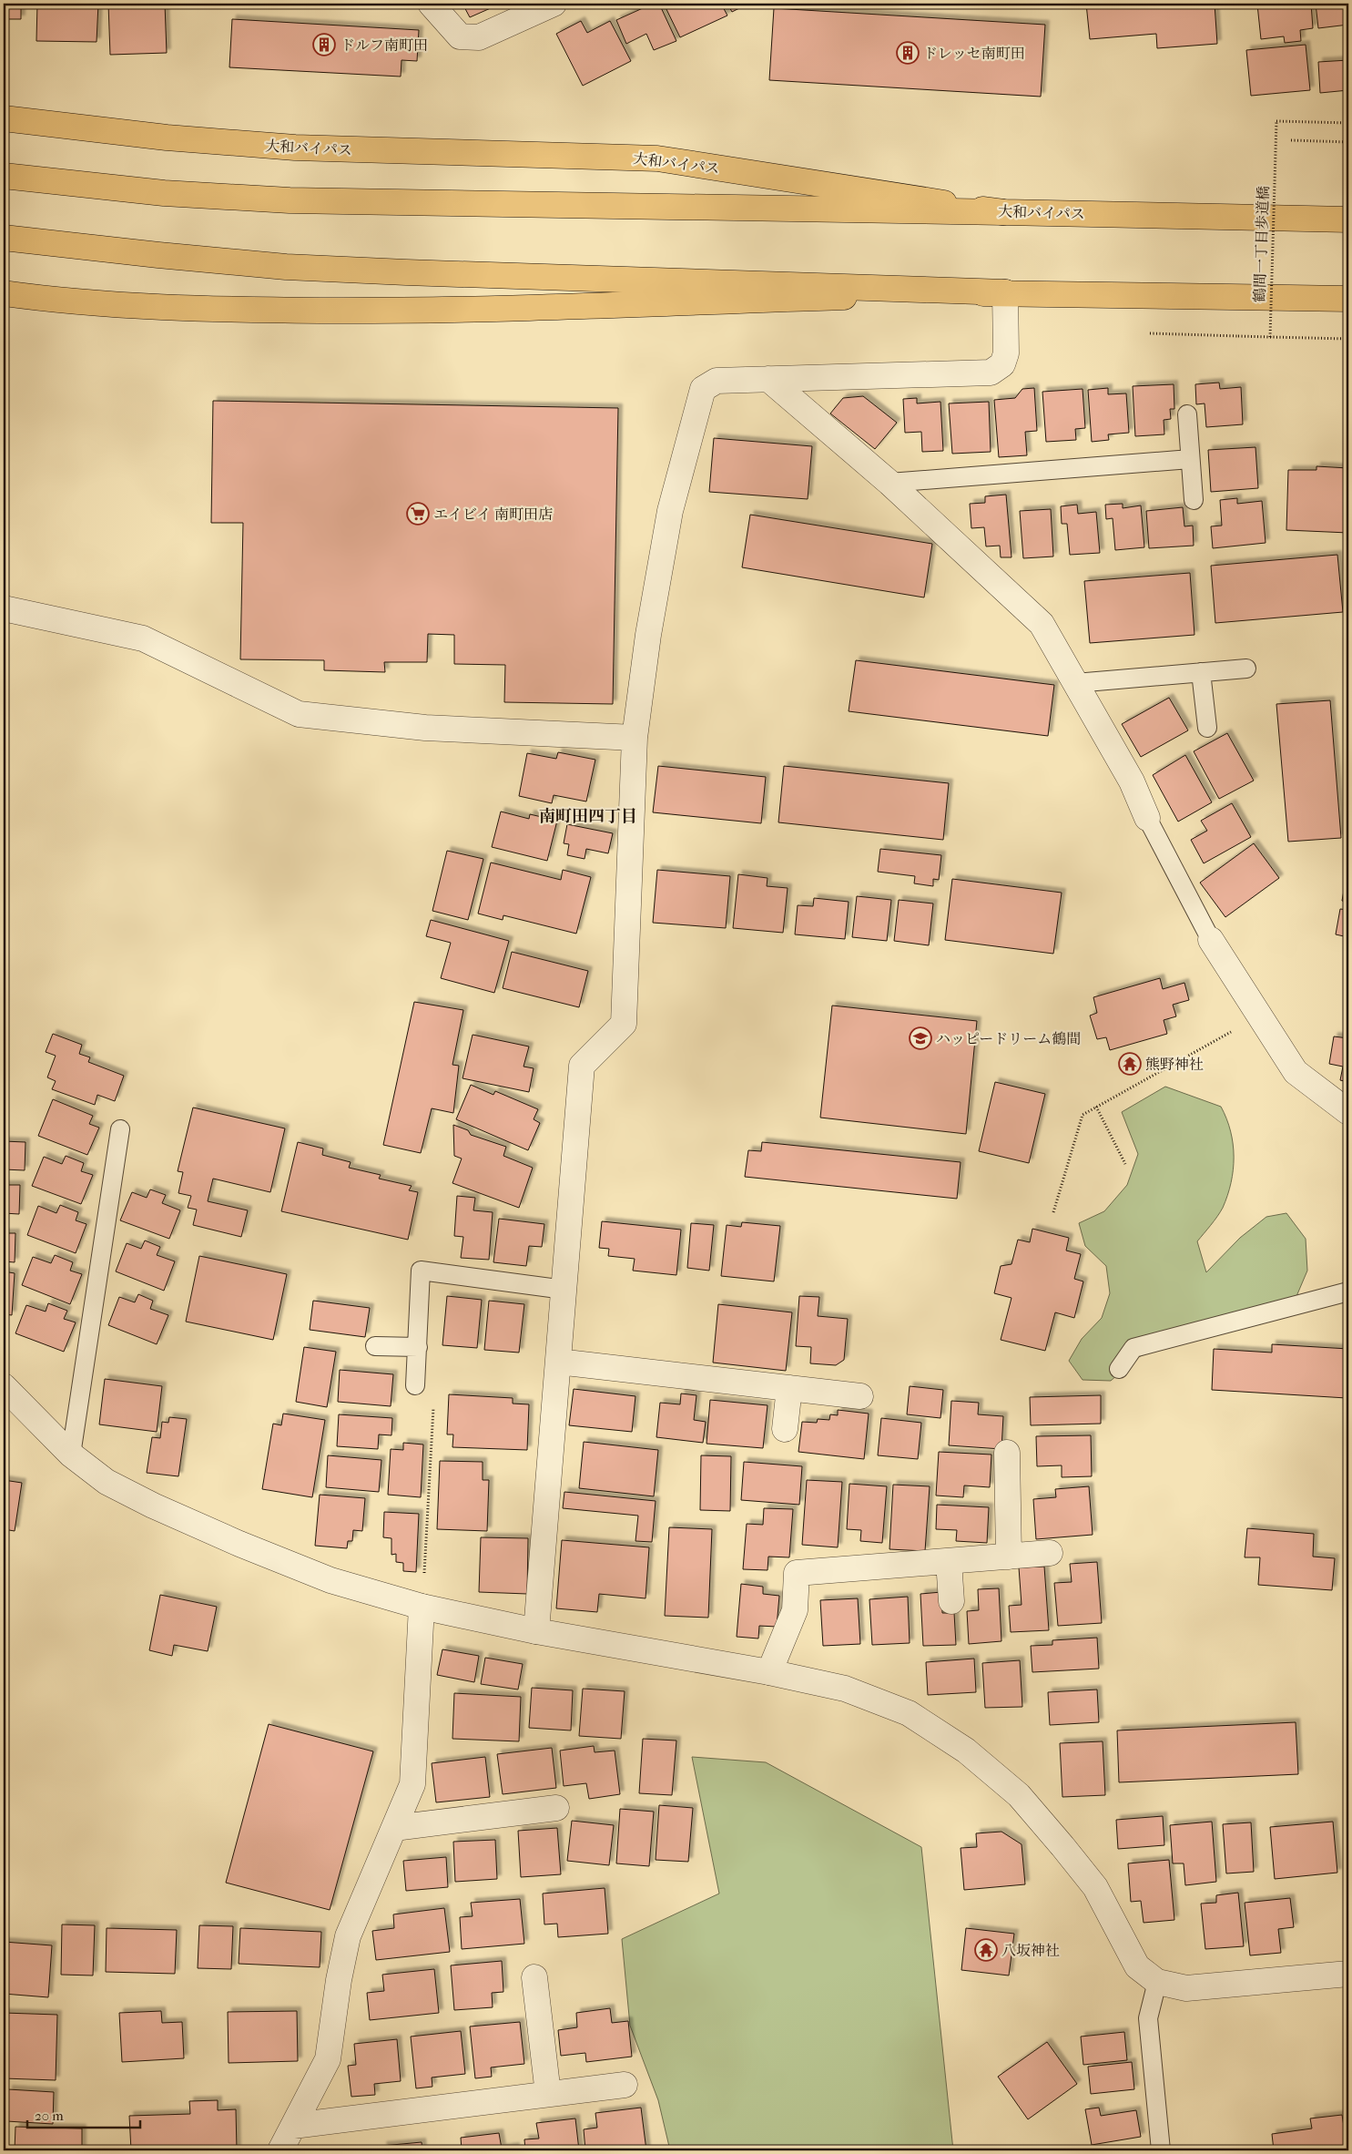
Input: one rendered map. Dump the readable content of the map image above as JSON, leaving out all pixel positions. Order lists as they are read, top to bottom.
{
  "streets": {
    "highway": ["大和バイパス"],
    "path": ["鶴間一丁目歩道橋"]
  },
  "districts": ["南町田四丁目"],
  "places": {
    "building": ["ドルフ南町田", "ドレッセ南町田"],
    "supermarket": ["エイビイ 南町田店"],
    "school or university": ["ハッピードリーム鶴間"],
    "temple": ["熊野神社", "八坂神社"]
  },
  "scale_bar": "20 m"
}
